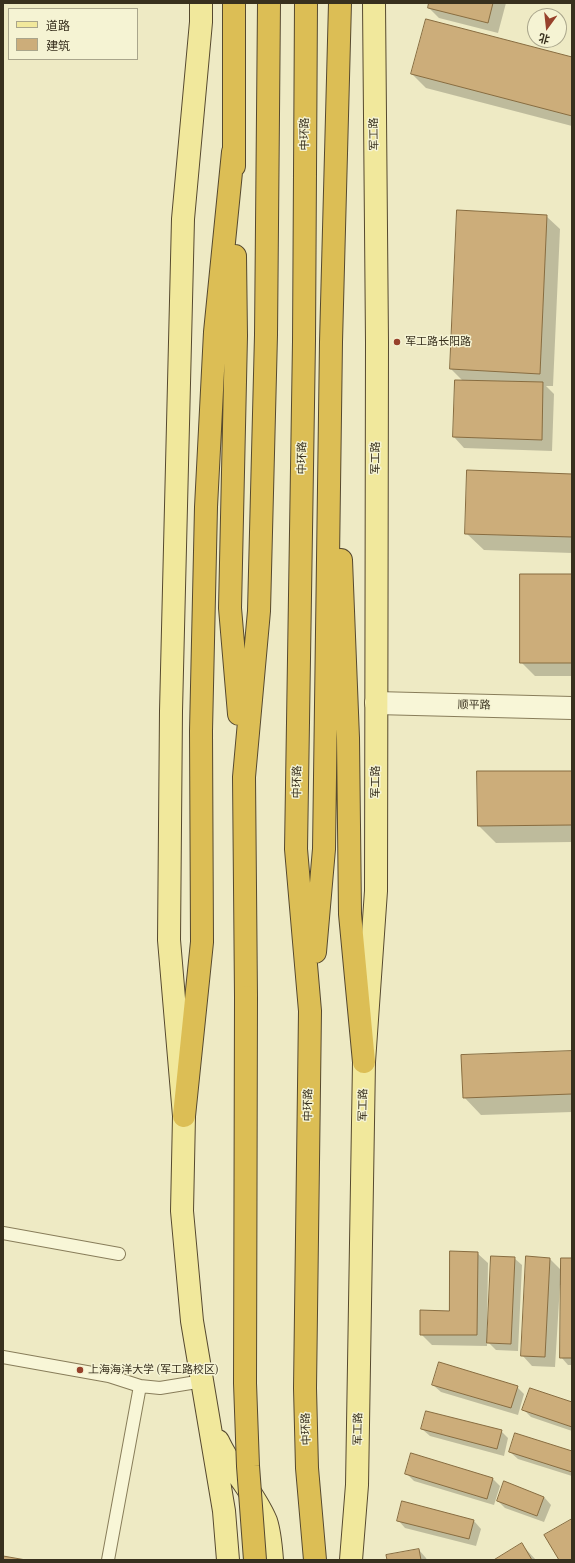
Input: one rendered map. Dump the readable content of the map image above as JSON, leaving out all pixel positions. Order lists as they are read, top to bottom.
{
  "streets": {
    "highway": ["中环路"],
    "main road": ["军工路"],
    "street": ["顺平路"]
  },
  "crossings": [
    ["军工路", "顺平路"]
  ],
  "places": ["军工路长阳路", "上海海洋大学 (军工路校区)"],
  "legend": ["道路", "建筑"],
  "north": "bottom"
}
